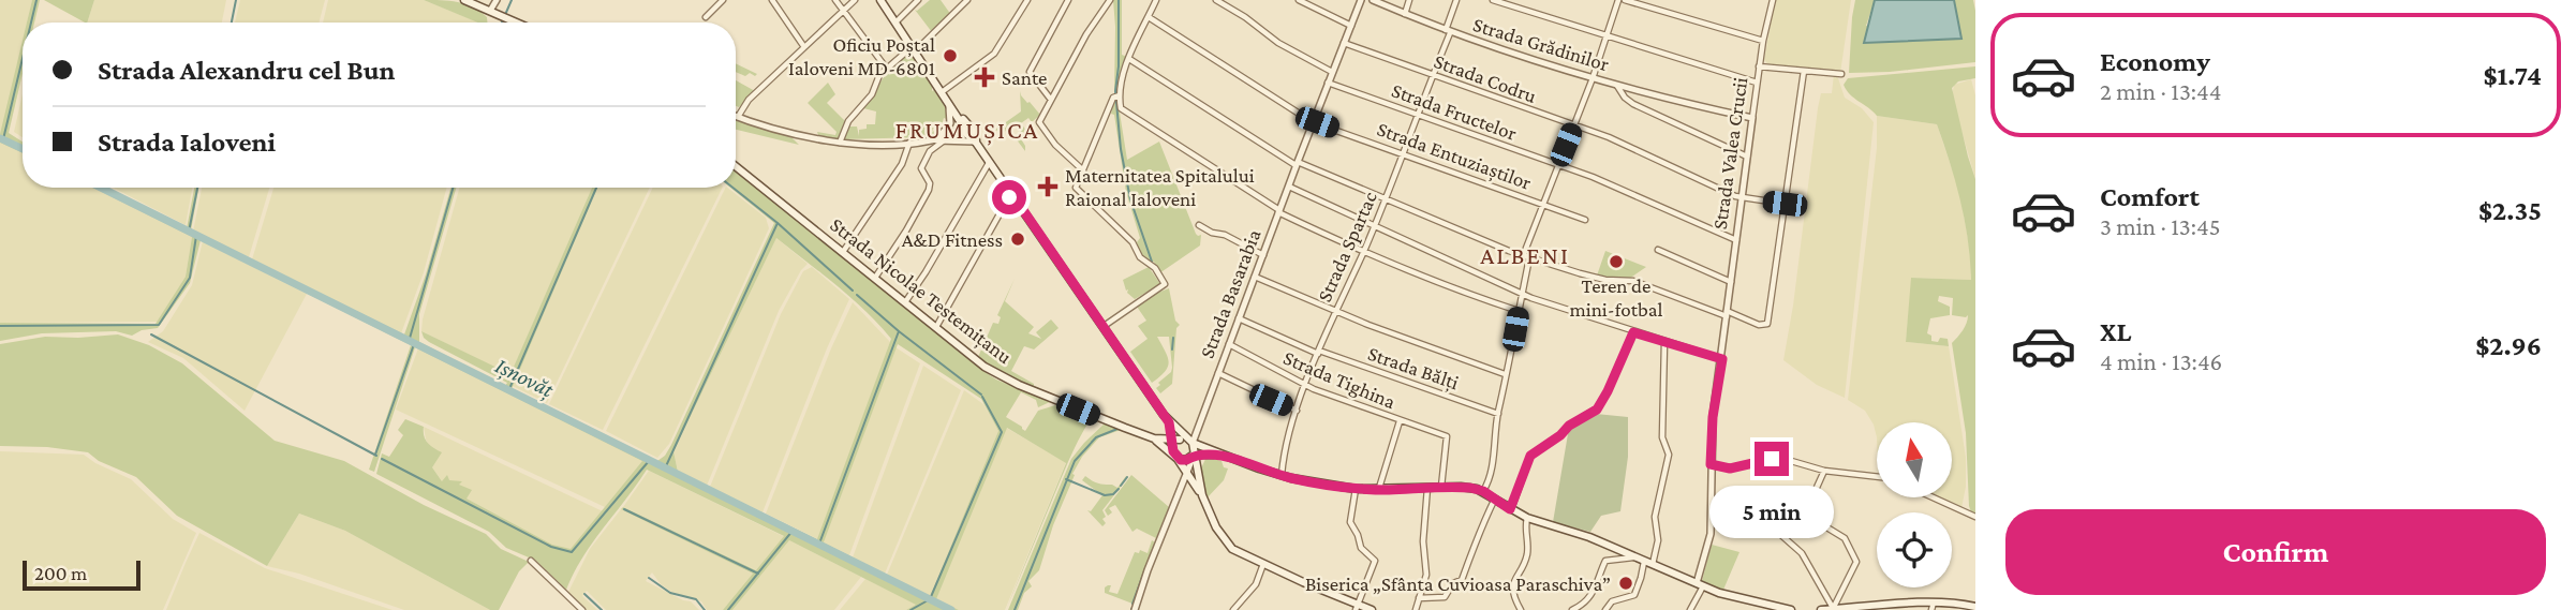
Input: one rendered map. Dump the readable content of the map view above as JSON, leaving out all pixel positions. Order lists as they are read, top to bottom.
{
  "streets": {
    "main road": ["Strada Nicolae Testemițanu", "Strada Basarabia"],
    "street": [
      "Strada Grădinilor",
      "Strada Codru",
      "Strada Fructelor",
      "Strada Valea Crucii",
      "Strada Entuziaștilor",
      "Strada Spartac",
      "Strada Bălți",
      "Strada Tighina"
    ]
  },
  "crossings": [
    ["Strada Grădinilor", "Strada Valea Crucii"],
    ["Strada Grădinilor", "Strada Spartac"],
    ["Strada Codru", "Strada Valea Crucii"],
    ["Strada Codru", "Strada Spartac"],
    ["Strada Codru", "Strada Basarabia"],
    ["Strada Fructelor", "Strada Valea Crucii"],
    ["Strada Fructelor", "Strada Spartac"],
    ["Strada Fructelor", "Strada Basarabia"],
    ["Strada Entuziaștilor", "Strada Spartac"],
    ["Strada Entuziaștilor", "Strada Basarabia"],
    ["Strada Spartac", "Strada Bălți"],
    ["Strada Spartac", "Strada Tighina"],
    ["Strada Nicolae Testemițanu", "Strada Basarabia"],
    ["Strada Basarabia", "Strada Bălți"],
    ["Strada Basarabia", "Strada Tighina"]
  ],
  "districts": ["FRUMUȘICA", "ALBENI"],
  "water": ["Ișnovăț"],
  "places": {
    "other": [
      "Oficiu Poștal Ialoveni MD-6801",
      "A&D Fitness",
      "Teren de mini-fotbal",
      "Biserica „Sfânta Cuvioasa Paraschiva”"
    ],
    "health": ["Sante", "Maternitatea Spitalului Raional Ialoveni"]
  },
  "scale_bar": "200 m",
  "north": "top",
  "page": {
    "list": [
      {
        "name": "Economy",
        "note": "2 min · 13:44",
        "value": "$1.74"
      },
      {
        "name": "Comfort",
        "note": "3 min · 13:45",
        "value": "$2.35"
      },
      {
        "name": "XL",
        "note": "4 min · 13:46",
        "value": "$2.96"
      }
    ],
    "banner": ["Strada Alexandru cel Bun", "Strada Ialoveni"],
    "bubble": "5 min",
    "buttons": "Confirm",
    "scale": "200 m"
  }
}
